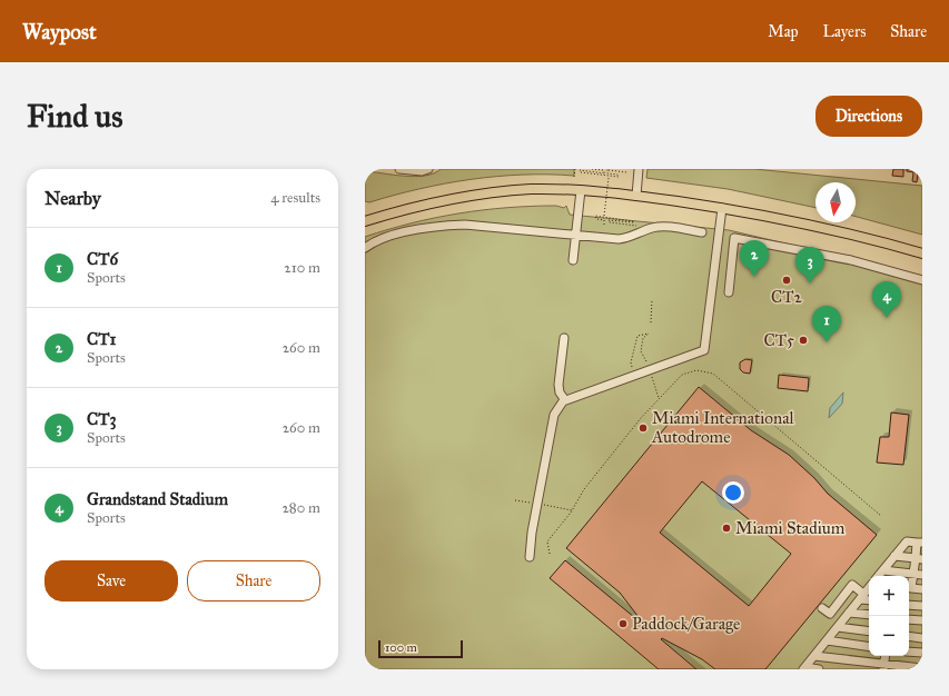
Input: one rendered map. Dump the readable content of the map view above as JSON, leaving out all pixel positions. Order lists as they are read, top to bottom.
{
  "places": [
    "CT2",
    "CT5",
    "Miami International Autodrome",
    "Miami Stadium",
    "Paddock/Garage"
  ],
  "scale_bar": "100 m",
  "north": "bottom",
  "page": {
    "header": "Waypost",
    "nav": ["Map", "Layers", "Share"],
    "buttons": [
      "Directions",
      ["Save", "Share"]
    ],
    "title": "Find us",
    "heading": ["Nearby", "4 results"],
    "list": [
      {
        "mark": "1",
        "name": "CT6",
        "note": "Sports",
        "value": "210 m"
      },
      {
        "mark": "2",
        "name": "CT1",
        "note": "Sports",
        "value": "260 m"
      },
      {
        "mark": "3",
        "name": "CT3",
        "note": "Sports",
        "value": "260 m"
      },
      {
        "mark": "4",
        "name": "Grandstand Stadium",
        "note": "Sports",
        "value": "280 m"
      }
    ],
    "pins": [
      "2",
      "3",
      "4",
      "1"
    ],
    "map_buttons": ["+", "−"],
    "scale": "100 m"
  }
}
